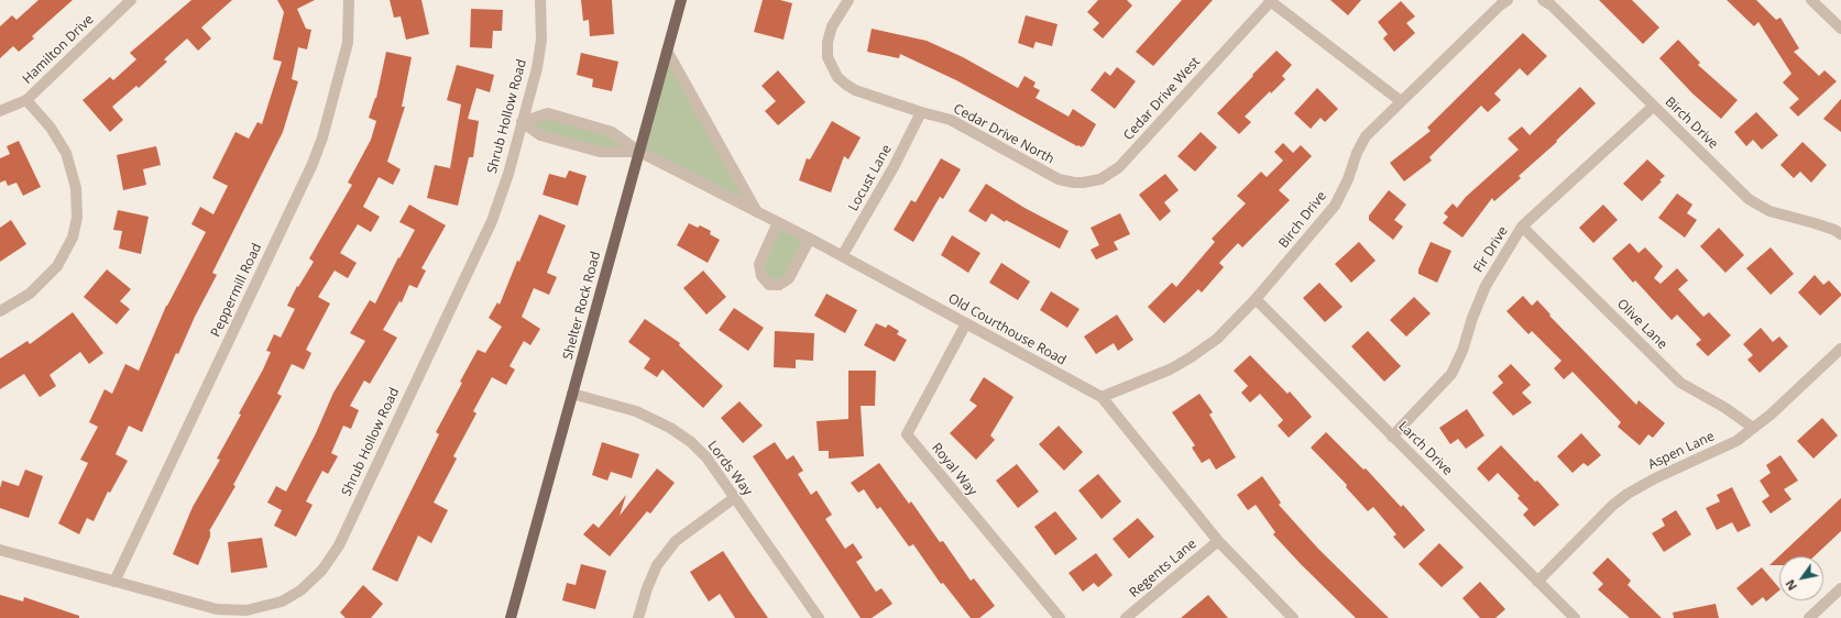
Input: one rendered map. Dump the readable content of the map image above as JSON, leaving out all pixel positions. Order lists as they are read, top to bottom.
{
  "streets": {
    "main road": ["Shelter Rock Road"],
    "street": [
      "Hamilton Drive",
      "Cedar Drive West",
      "Shrub Hollow Road",
      "Birch Drive",
      "Cedar Drive North",
      "Locust Lane",
      "Fir Drive",
      "Peppermill Road",
      "Olive Lane",
      "Old Courthouse Road",
      "Larch Drive",
      "Aspen Lane",
      "Lords Way",
      "Royal Way",
      "Regents Lane"
    ]
  },
  "crossings": [
    ["Cedar Drive West", "Cedar Drive North"],
    ["Shrub Hollow Road", "Peppermill Road"],
    ["Shrub Hollow Road", "Old Courthouse Road"],
    ["Birch Drive", "Fir Drive"],
    ["Birch Drive", "Old Courthouse Road"],
    ["Birch Drive", "Larch Drive"],
    ["Cedar Drive North", "Locust Lane"],
    ["Locust Lane", "Old Courthouse Road"],
    ["Fir Drive", "Olive Lane"],
    ["Fir Drive", "Larch Drive"],
    ["Shelter Rock Road", "Old Courthouse Road"],
    ["Shelter Rock Road", "Lords Way"],
    ["Olive Lane", "Aspen Lane"],
    ["Old Courthouse Road", "Royal Way"],
    ["Old Courthouse Road", "Regents Lane"],
    ["Larch Drive", "Aspen Lane"]
  ],
  "north": "bottom left"
}
